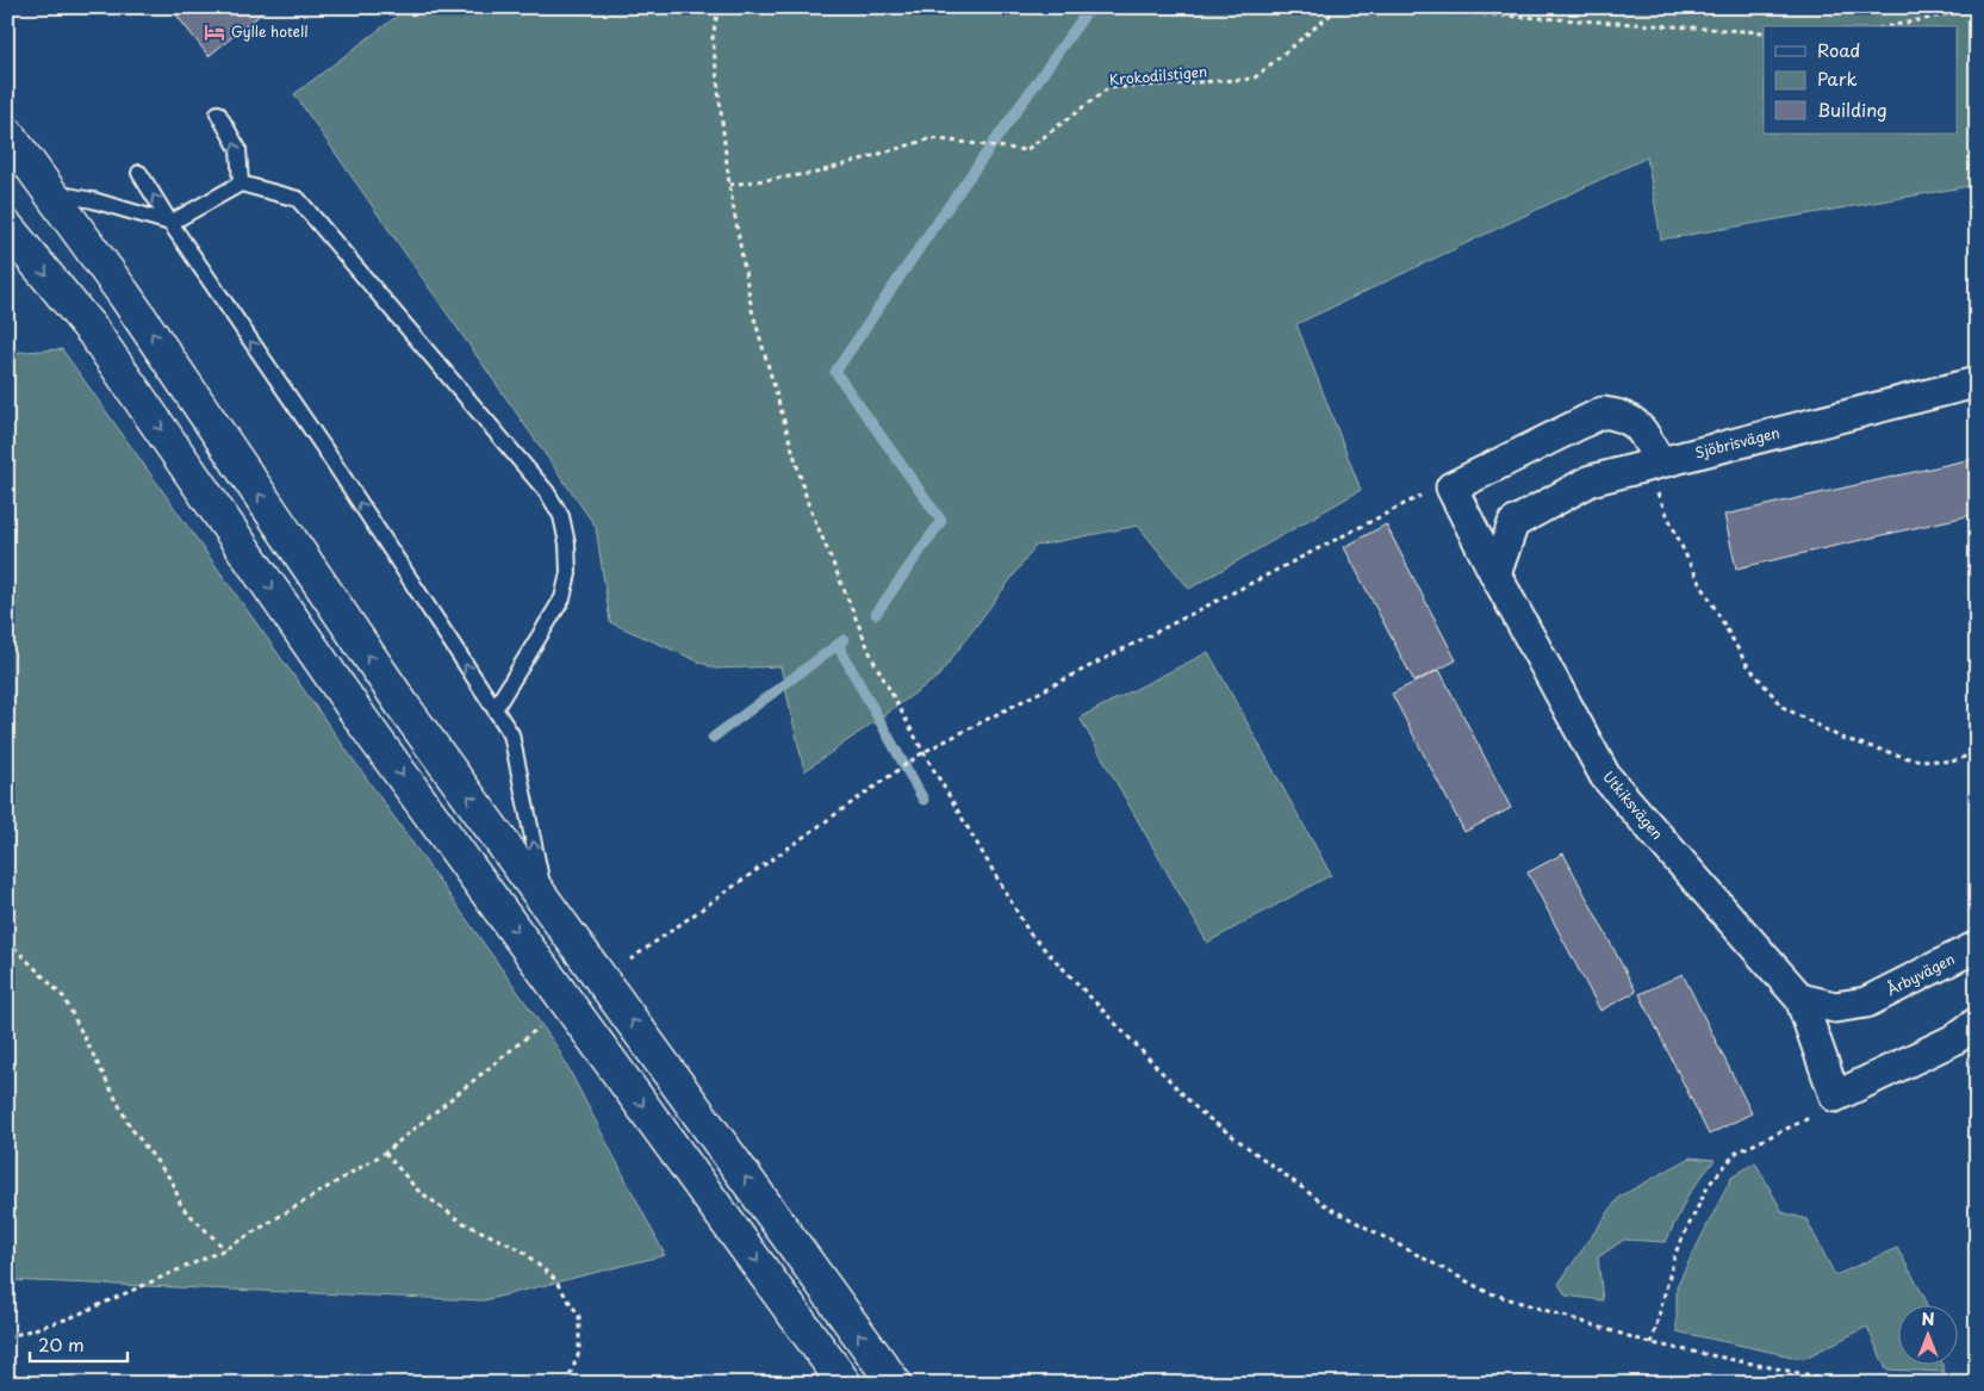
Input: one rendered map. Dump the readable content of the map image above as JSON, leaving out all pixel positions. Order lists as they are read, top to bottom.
{
  "streets": {
    "street": ["Sjöbrisvägen", "Utkiksvägen", "Årbyvägen"],
    "path": ["Krokodilstigen"]
  },
  "crossings": [
    ["Sjöbrisvägen", "Utkiksvägen"],
    ["Utkiksvägen", "Årbyvägen"]
  ],
  "places": {
    "hotel": ["Gylle hotell"]
  },
  "legend": ["Road", "Park", "Building"],
  "scale_bar": "20 m",
  "north": "top"
}
